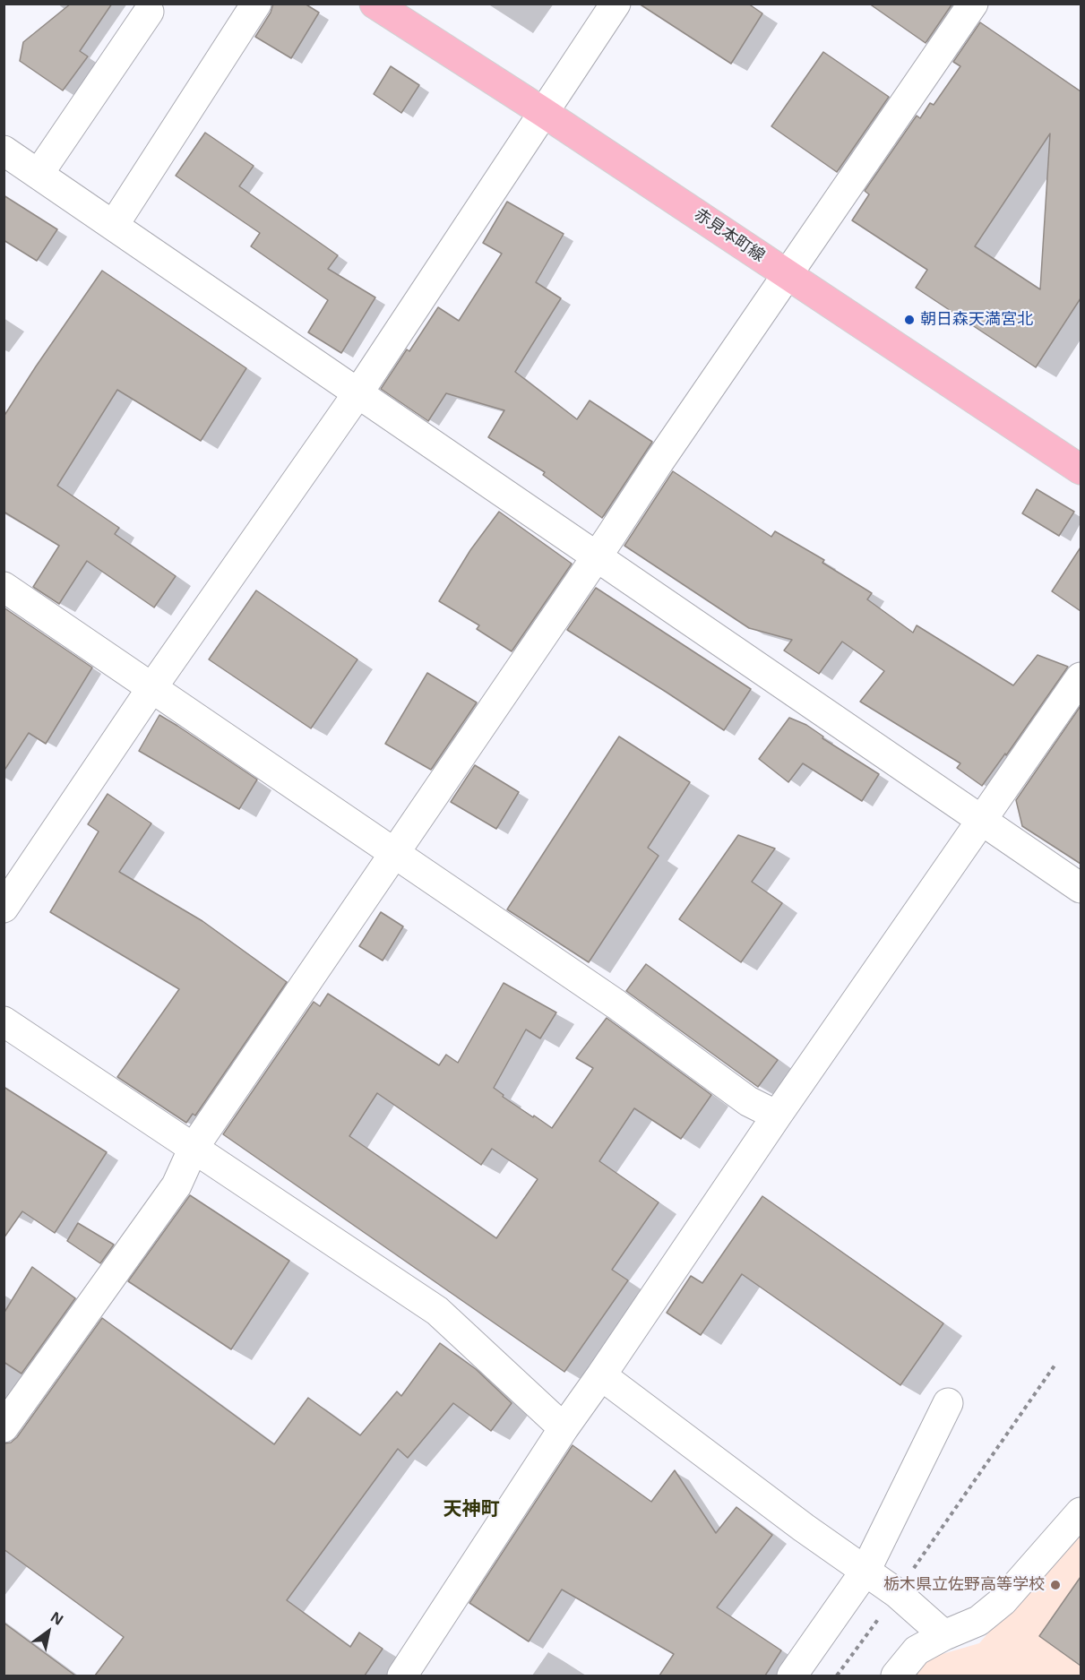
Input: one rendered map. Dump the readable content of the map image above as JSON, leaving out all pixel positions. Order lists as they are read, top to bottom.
{
  "streets": {
    "main road": ["赤見本町線"]
  },
  "districts": ["天神町"],
  "places": ["朝日森天満宮北", "栃木県立佐野高等学校"],
  "north": "top right"
}
